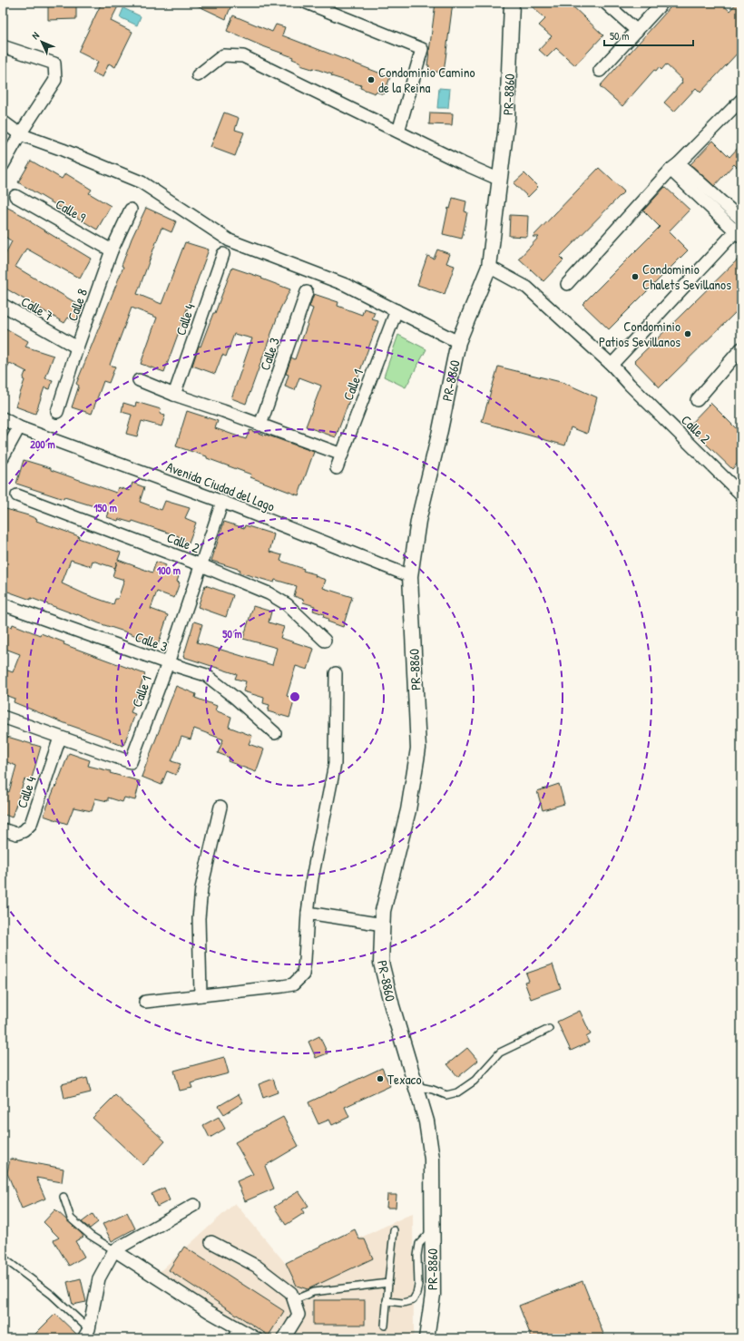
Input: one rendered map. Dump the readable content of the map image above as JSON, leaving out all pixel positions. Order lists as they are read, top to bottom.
{
  "streets": {
    "street": [
      "PR-8860",
      "Calle 9",
      "Calle 8",
      "Calle 7",
      "Calle 4",
      "Calle 3",
      "Calle 1",
      "Calle 2",
      "Avenida Ciudad del Lago"
    ]
  },
  "crossings": [
    ["PR-8860", "Calle 2"],
    ["PR-8860", "Avenida Ciudad del Lago"],
    ["Calle 9", "Calle 8"],
    ["Calle 8", "Calle 7"],
    ["Calle 4", "Calle 1"],
    ["Calle 3", "Calle 1"],
    ["Calle 1", "Calle 2"],
    ["Calle 1", "Avenida Ciudad del Lago"]
  ],
  "places": [
    "Condominio Camino de la Reina",
    "Condominio Chalets Sevillanos",
    "Condominio Patios Sevillanos",
    "Texaco"
  ],
  "scale_bar": "50 m",
  "north": "top left",
  "rings": [
    "200 m",
    "150 m",
    "100 m",
    "50 m"
  ]
}
